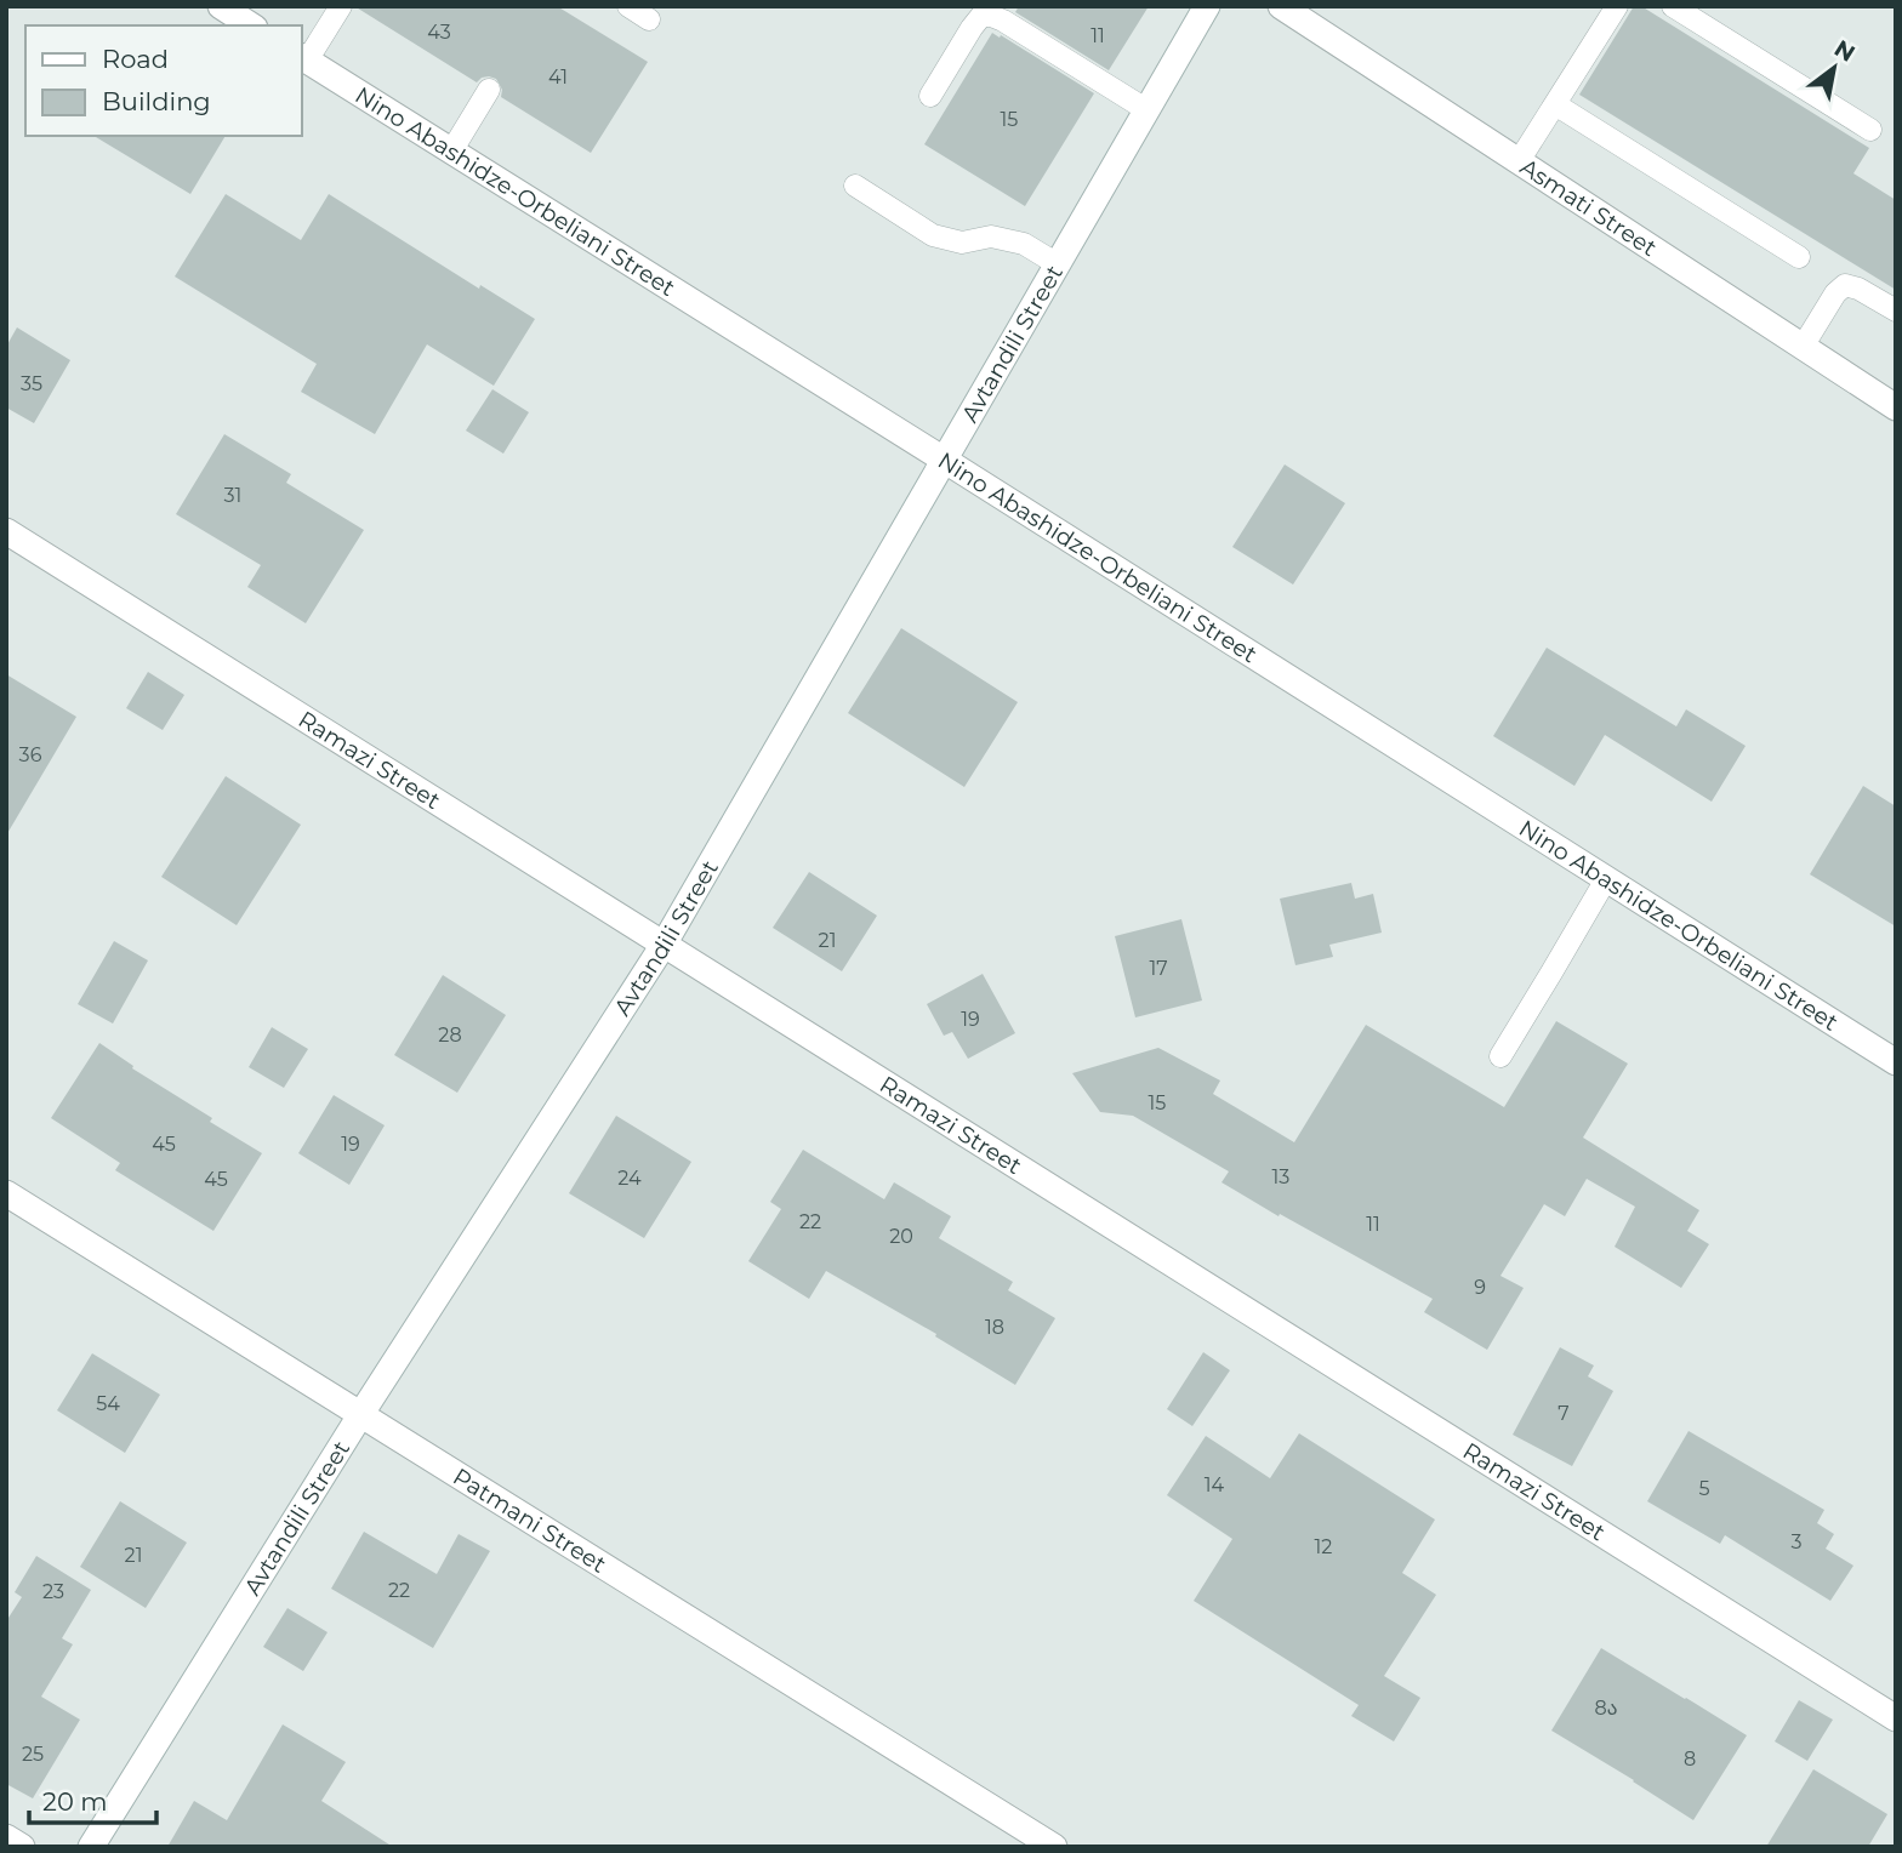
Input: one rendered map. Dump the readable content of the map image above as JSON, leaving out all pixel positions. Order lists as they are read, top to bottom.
{
  "streets": {
    "street": [
      "Nino Abashidze-Orbeliani Street",
      "Asmati Street",
      "Avtandili Street",
      "Ramazi Street",
      "Patmani Street"
    ]
  },
  "crossings": [
    ["Nino Abashidze-Orbeliani Street", "Avtandili Street"],
    ["Avtandili Street", "Ramazi Street"],
    ["Avtandili Street", "Patmani Street"]
  ],
  "house_numbers": [
    "43",
    "11",
    "41",
    "15",
    "35",
    "31",
    "36",
    "21",
    "17",
    "19",
    "28",
    "15",
    "45",
    "19",
    "13",
    "24",
    "45",
    "22",
    "11",
    "20",
    "9",
    "18",
    "54",
    "7",
    "14",
    "5",
    "3",
    "12",
    "21",
    "22",
    "23",
    "8ა",
    "25",
    "8"
  ],
  "legend": ["Road", "Building"],
  "scale_bar": "20 m",
  "north": "top right"
}
